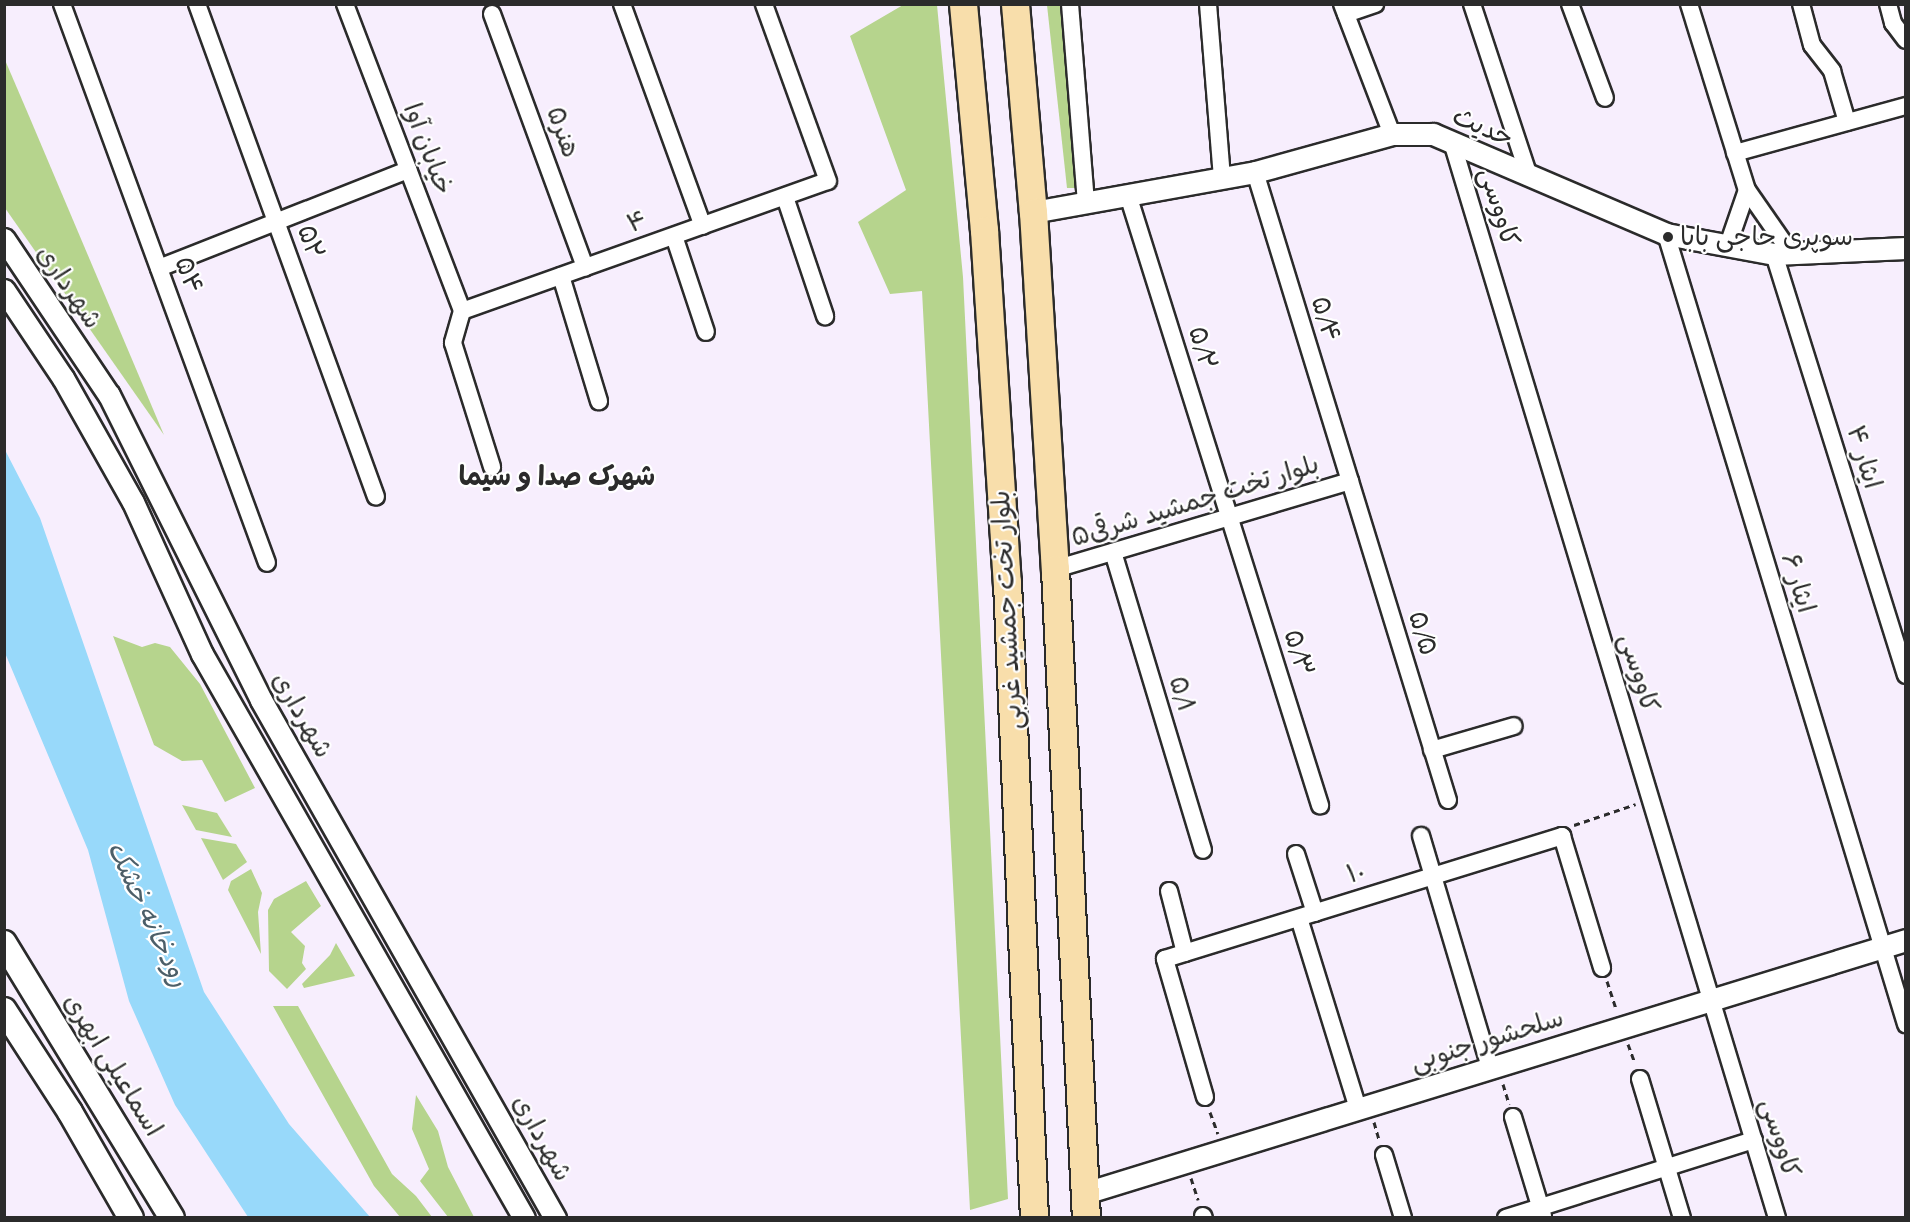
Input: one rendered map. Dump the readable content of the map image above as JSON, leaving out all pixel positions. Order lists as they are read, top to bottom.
{
  "streets": {
    "main road": ["بلوار تخت جمشید غربی", "اسماعیلی ابهری"],
    "street": [
      "حدیث",
      "هنر۵",
      "خیابان آوا",
      "کاووسی",
      "۴",
      "۵۲",
      "۵۴",
      "شهرداری",
      "۵/۴",
      "۵/۲",
      "ایثار ۴",
      "بلوار تخت جمشید شرقی۵",
      "ایثار ۶",
      "۵/۵",
      "۵/۳",
      "۵/۱",
      "۱۰",
      "سلحشور جنوبی"
    ]
  },
  "crossings": [
    ["حدیث", "کاووسی"],
    ["حدیث", "۵/۴"],
    ["حدیث", "۵/۲"],
    ["حدیث", "ایثار ۴"],
    ["حدیث", "ایثار ۶"],
    ["حدیث", "بلوار تخت جمشید غربی"],
    ["هنر۵", "۴"],
    ["خیابان آوا", "۴"],
    ["کاووسی", "سلحشور جنوبی"],
    ["۵/۴", "بلوار تخت جمشید شرقی۵"],
    ["۵/۴", "۵/۵"],
    ["۵/۲", "بلوار تخت جمشید شرقی۵"],
    ["۵/۲", "۵/۳"],
    ["بلوار تخت جمشید شرقی۵", "بلوار تخت جمشید غربی"],
    ["بلوار تخت جمشید شرقی۵", "۵/۵"],
    ["بلوار تخت جمشید شرقی۵", "۵/۳"],
    ["بلوار تخت جمشید شرقی۵", "۵/۱"],
    ["ایثار ۶", "سلحشور جنوبی"],
    ["بلوار تخت جمشید غربی", "سلحشور جنوبی"]
  ],
  "districts": ["شهرک صدا و سیما"],
  "water": ["رودخانه خشک"],
  "places": ["سوپری حاجی بابا"]
}
